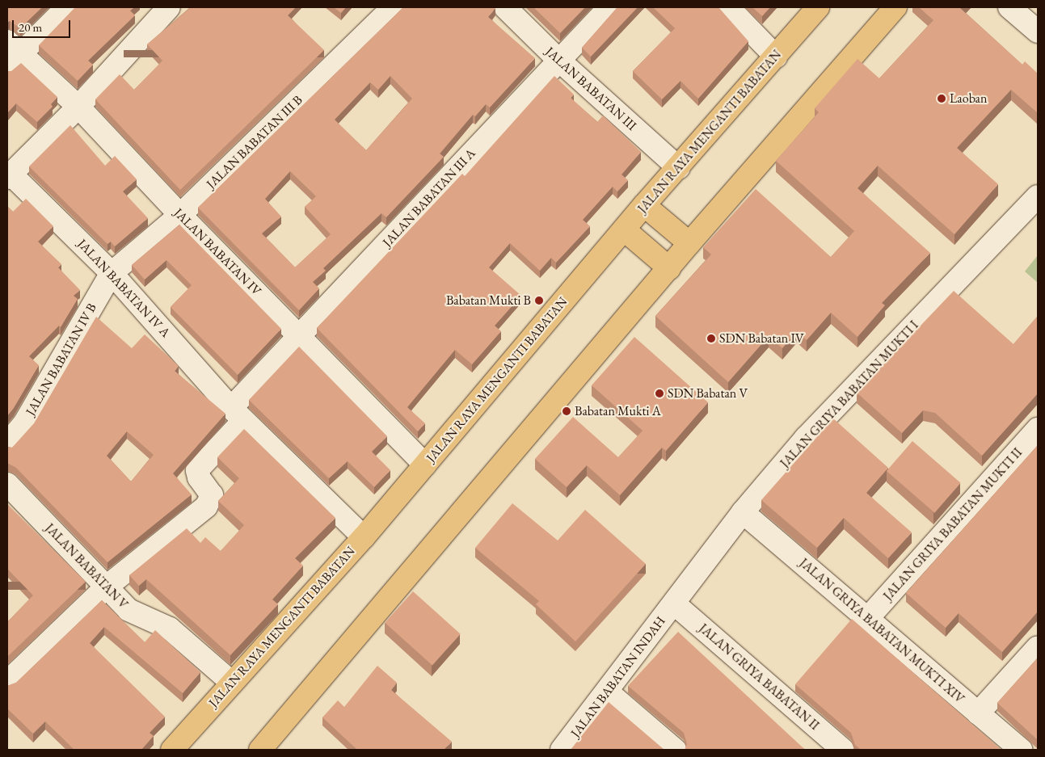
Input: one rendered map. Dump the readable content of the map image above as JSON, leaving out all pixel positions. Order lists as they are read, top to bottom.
{
  "streets": {
    "main road": ["JALAN RAYA MENGANTI BABATAN"],
    "street": [
      "JALAN BABATAN III",
      "JALAN BABATAN III B",
      "JALAN BABATAN III A",
      "JALAN BABATAN IV",
      "JALAN BABATAN IV A",
      "JALAN BABATAN IV B",
      "JALAN GRIYA BABATAN MUKTI I",
      "JALAN GRIYA BABATAN MUKTI II",
      "JALAN BABATAN V",
      "JALAN GRIYA BABATAN MUKTI XIV",
      "JALAN BABATAN INDAH",
      "JALAN GRIYA BABATAN II"
    ]
  },
  "crossings": [
    ["JALAN BABATAN III", "JALAN RAYA MENGANTI BABATAN"],
    ["JALAN BABATAN III", "JALAN BABATAN III A"],
    ["JALAN RAYA MENGANTI BABATAN", "JALAN BABATAN IV"],
    ["JALAN RAYA MENGANTI BABATAN", "JALAN BABATAN IV A"],
    ["JALAN RAYA MENGANTI BABATAN", "JALAN BABATAN V"],
    ["JALAN BABATAN III B", "JALAN BABATAN IV"],
    ["JALAN BABATAN III B", "JALAN BABATAN IV A"],
    ["JALAN BABATAN III B", "JALAN BABATAN IV B"],
    ["JALAN BABATAN III A", "JALAN BABATAN IV"],
    ["JALAN BABATAN IV A", "JALAN BABATAN IV B"],
    ["JALAN GRIYA BABATAN MUKTI I", "JALAN GRIYA BABATAN MUKTI XIV"],
    ["JALAN GRIYA BABATAN MUKTI I", "JALAN BABATAN INDAH"],
    ["JALAN GRIYA BABATAN MUKTI I", "JALAN GRIYA BABATAN II"],
    ["JALAN GRIYA BABATAN MUKTI II", "JALAN GRIYA BABATAN MUKTI XIV"],
    ["JALAN BABATAN INDAH", "JALAN GRIYA BABATAN II"]
  ],
  "places": [
    "Laoban",
    "Babatan Mukti B",
    "SDN Babatan IV",
    "SDN Babatan V",
    "Babatan Mukti A"
  ],
  "scale_bar": "20 m"
}
